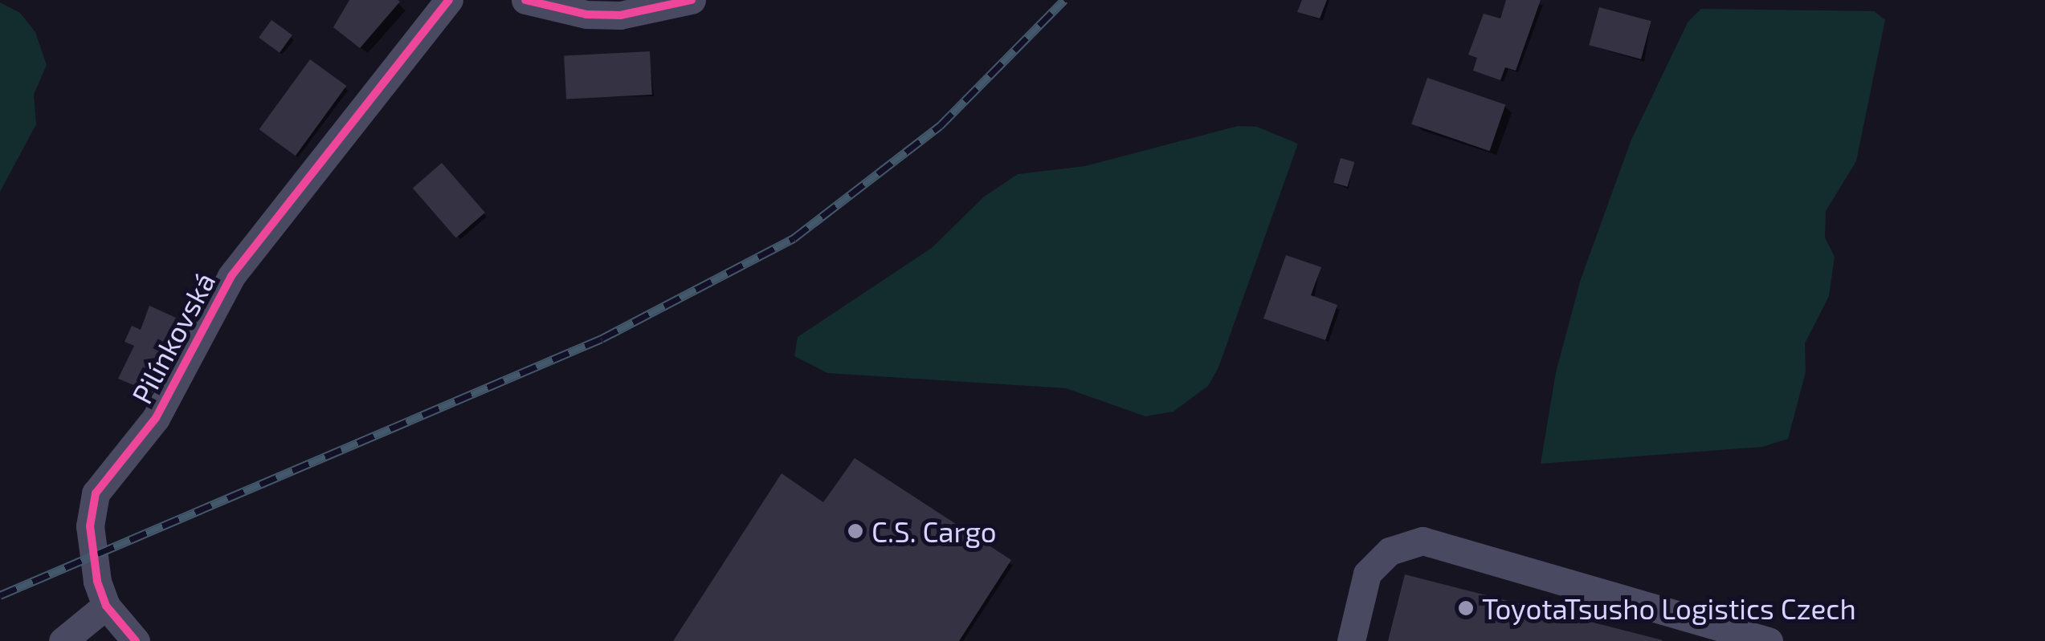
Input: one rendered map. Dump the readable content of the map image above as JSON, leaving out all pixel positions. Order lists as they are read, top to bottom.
{
  "streets": {
    "street": ["Pilínkovská"]
  },
  "places": ["C.S. Cargo", "ToyotaTsusho Logistics Czech"]
}
